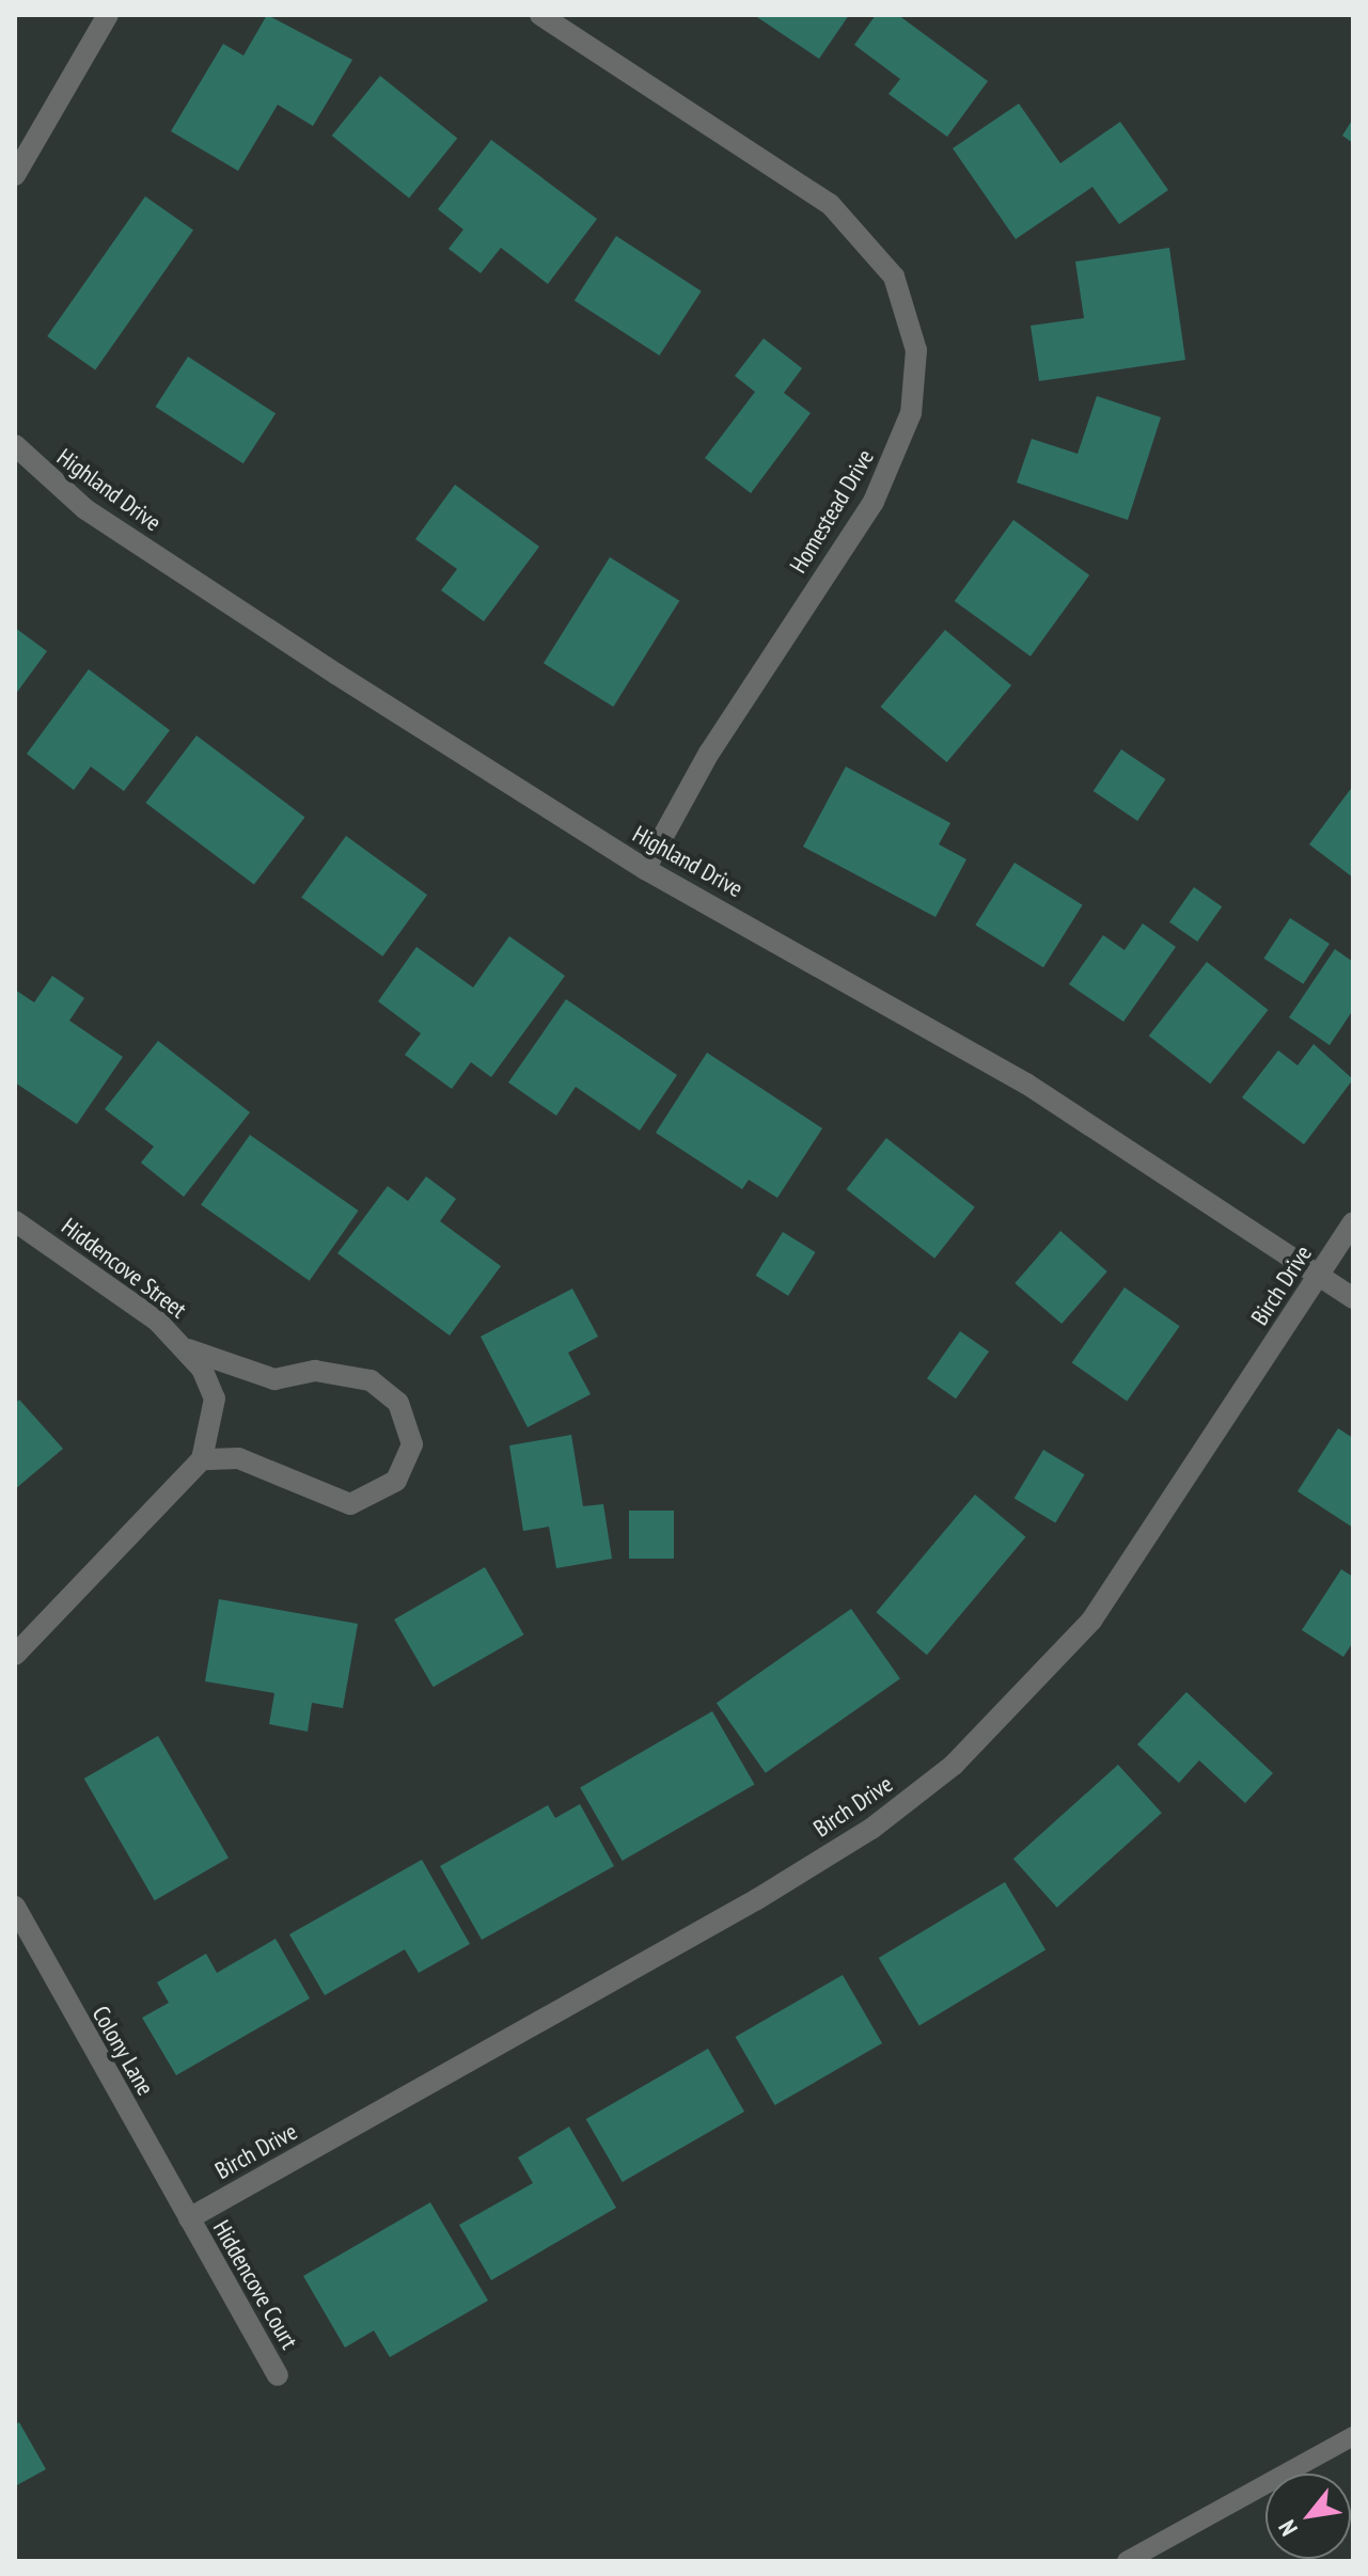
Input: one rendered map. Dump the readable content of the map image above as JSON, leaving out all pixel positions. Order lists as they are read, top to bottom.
{
  "streets": {
    "street": [
      "Highland Drive",
      "Homestead Drive",
      "Hiddencove Street",
      "Birch Drive",
      "Colony Lane",
      "Hiddencove Court"
    ]
  },
  "crossings": [
    ["Highland Drive", "Homestead Drive"],
    ["Highland Drive", "Birch Drive"],
    ["Birch Drive", "Colony Lane"],
    ["Birch Drive", "Hiddencove Court"],
    ["Colony Lane", "Hiddencove Court"]
  ],
  "north": "bottom left"
}
